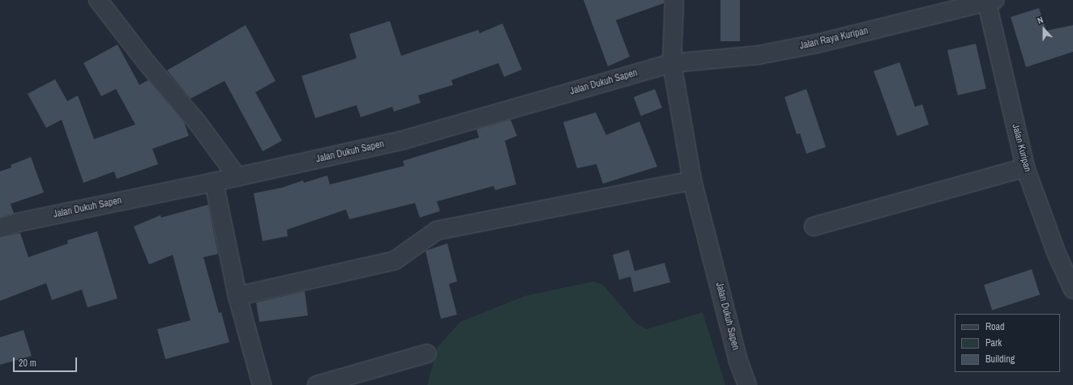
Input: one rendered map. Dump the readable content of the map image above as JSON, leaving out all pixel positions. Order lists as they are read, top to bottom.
{
  "streets": {
    "street": ["Jalan Raya Kuripan", "Jalan Dukuh Sapen", "Jalan Kuripan"]
  },
  "crossings": [
    ["Jalan Raya Kuripan", "Jalan Dukuh Sapen"],
    ["Jalan Raya Kuripan", "Jalan Kuripan"]
  ],
  "legend": ["Road", "Park", "Building"],
  "scale_bar": "20 m",
  "north": "top"
}
